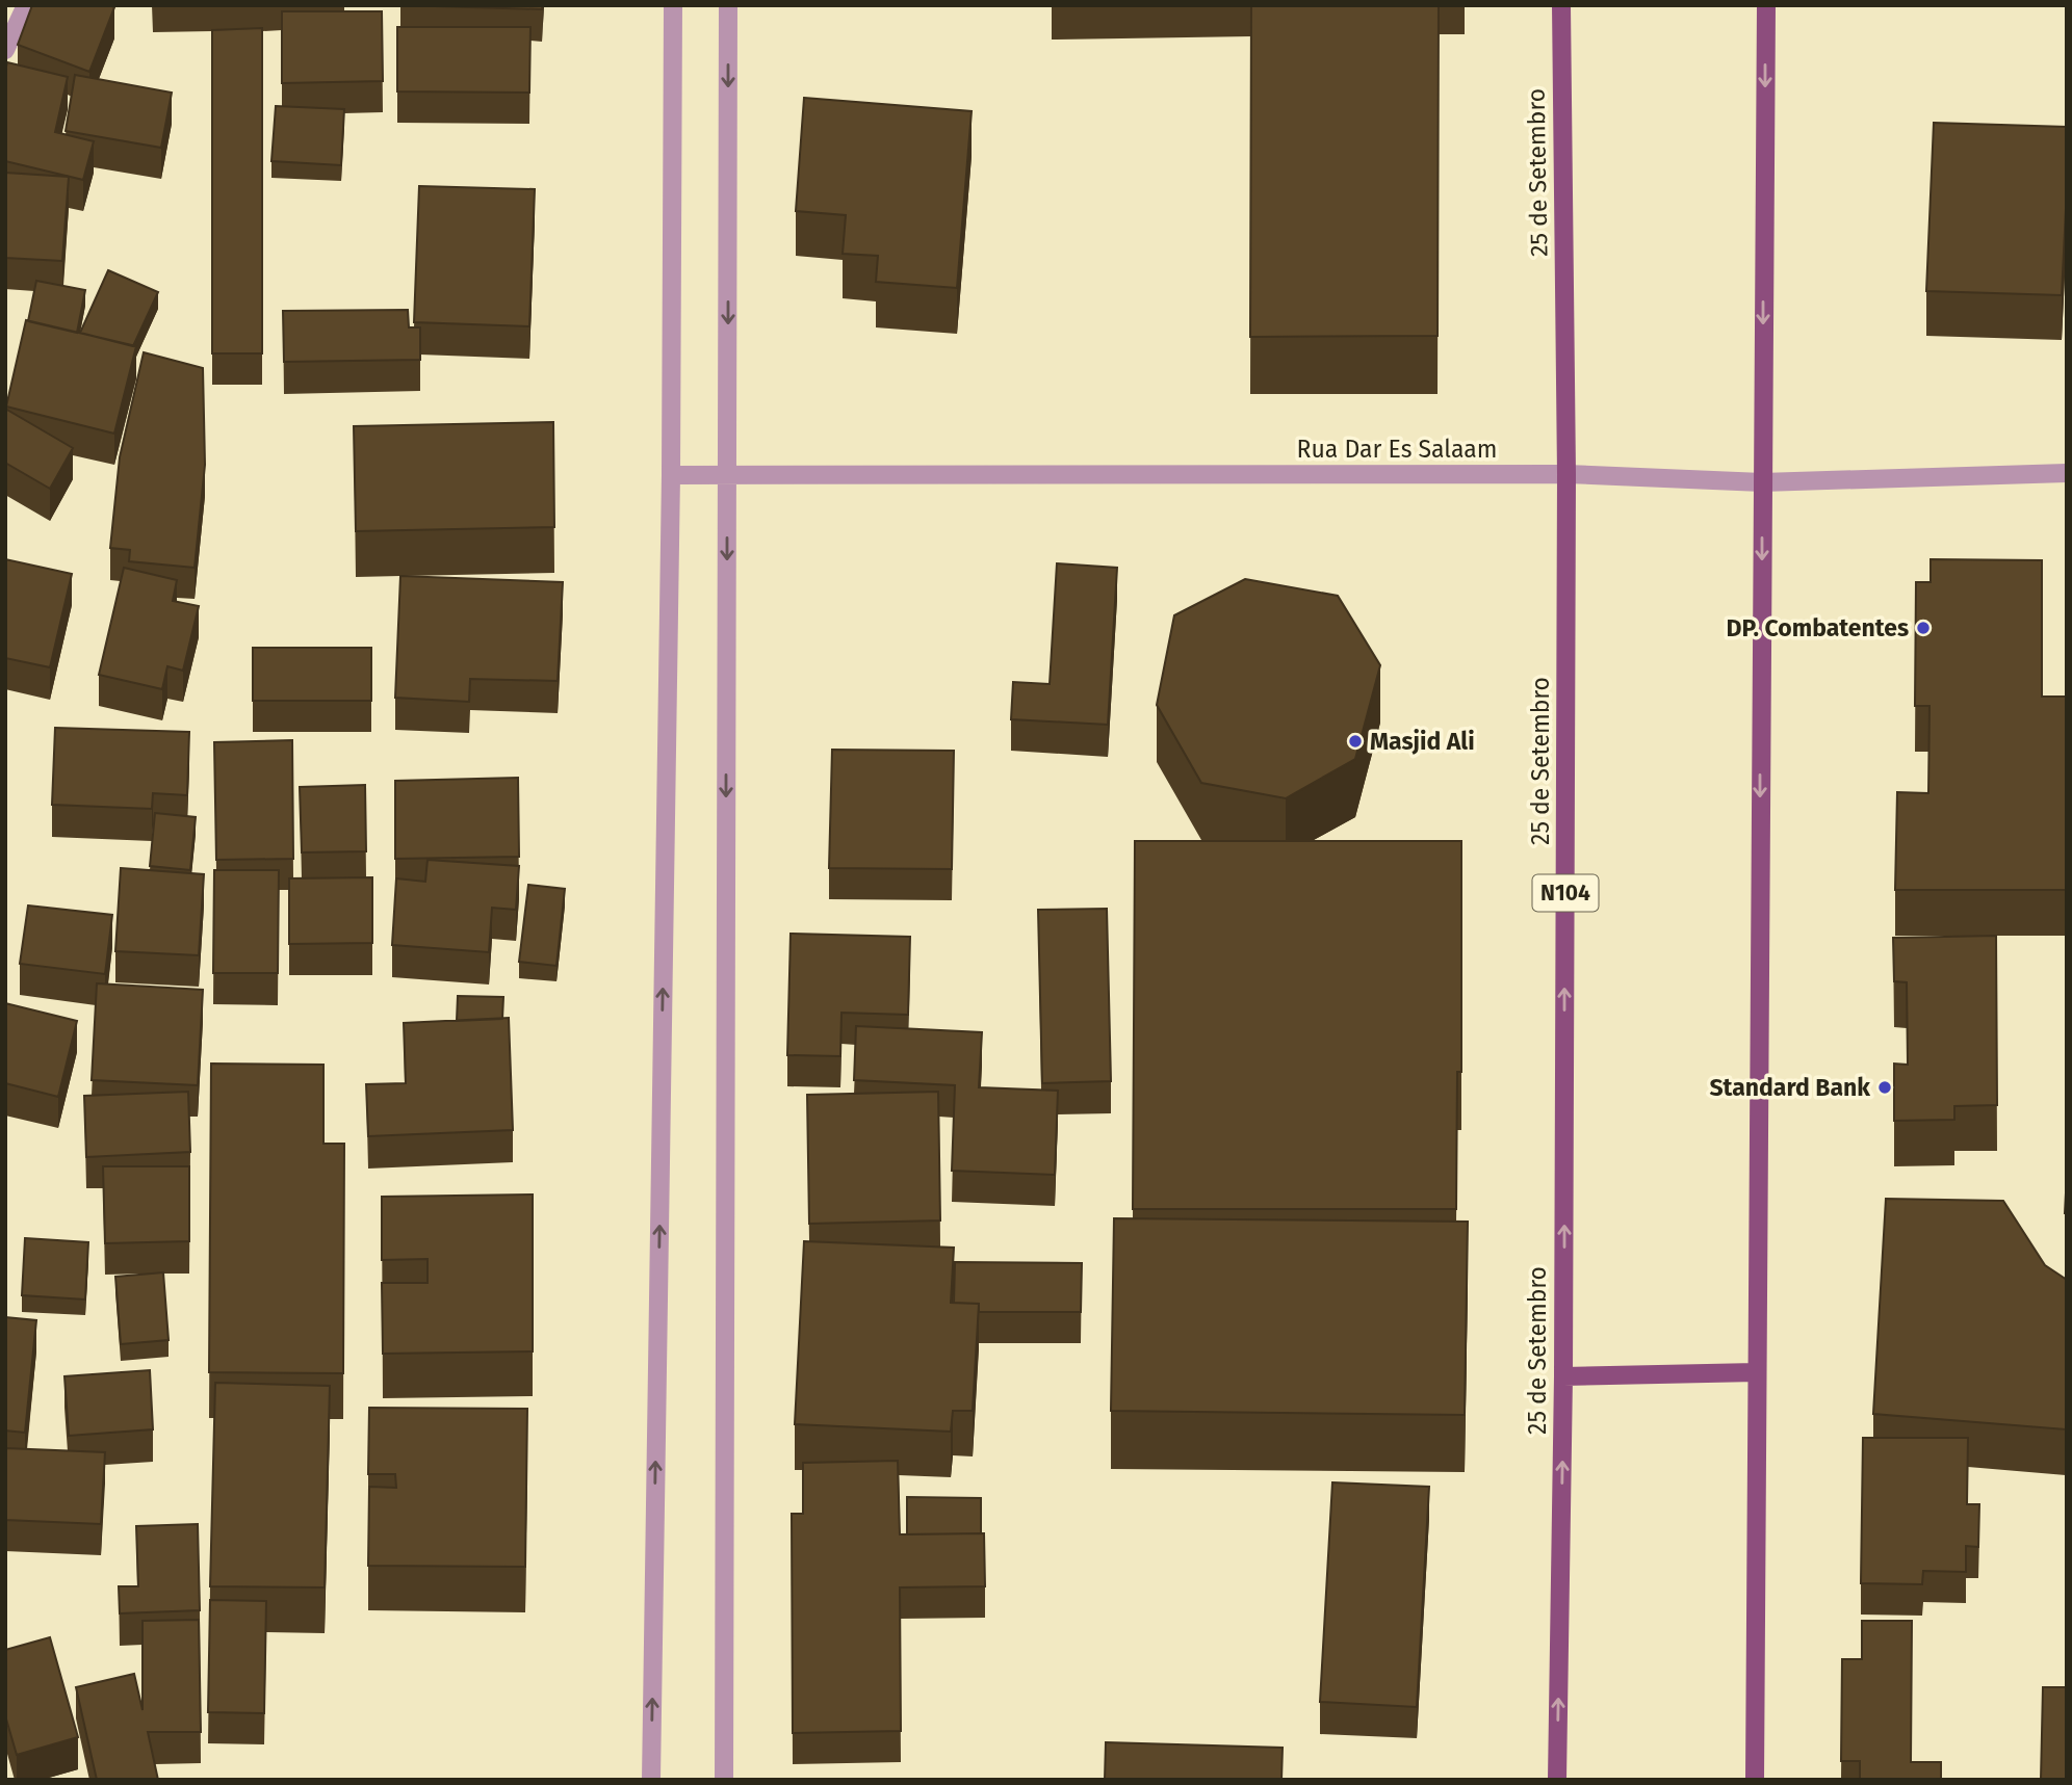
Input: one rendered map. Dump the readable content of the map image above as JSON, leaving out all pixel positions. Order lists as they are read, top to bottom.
{
  "streets": {
    "main road": ["25 de Setembro", "N104"],
    "street": ["Rua Dar Es Salaam"]
  },
  "crossings": [
    ["25 de Setembro", "Rua Dar Es Salaam"]
  ],
  "one_way": ["25 de Setembro"],
  "places": ["DP. Combatentes", "Masjid Ali", "Standard Bank"]
}
